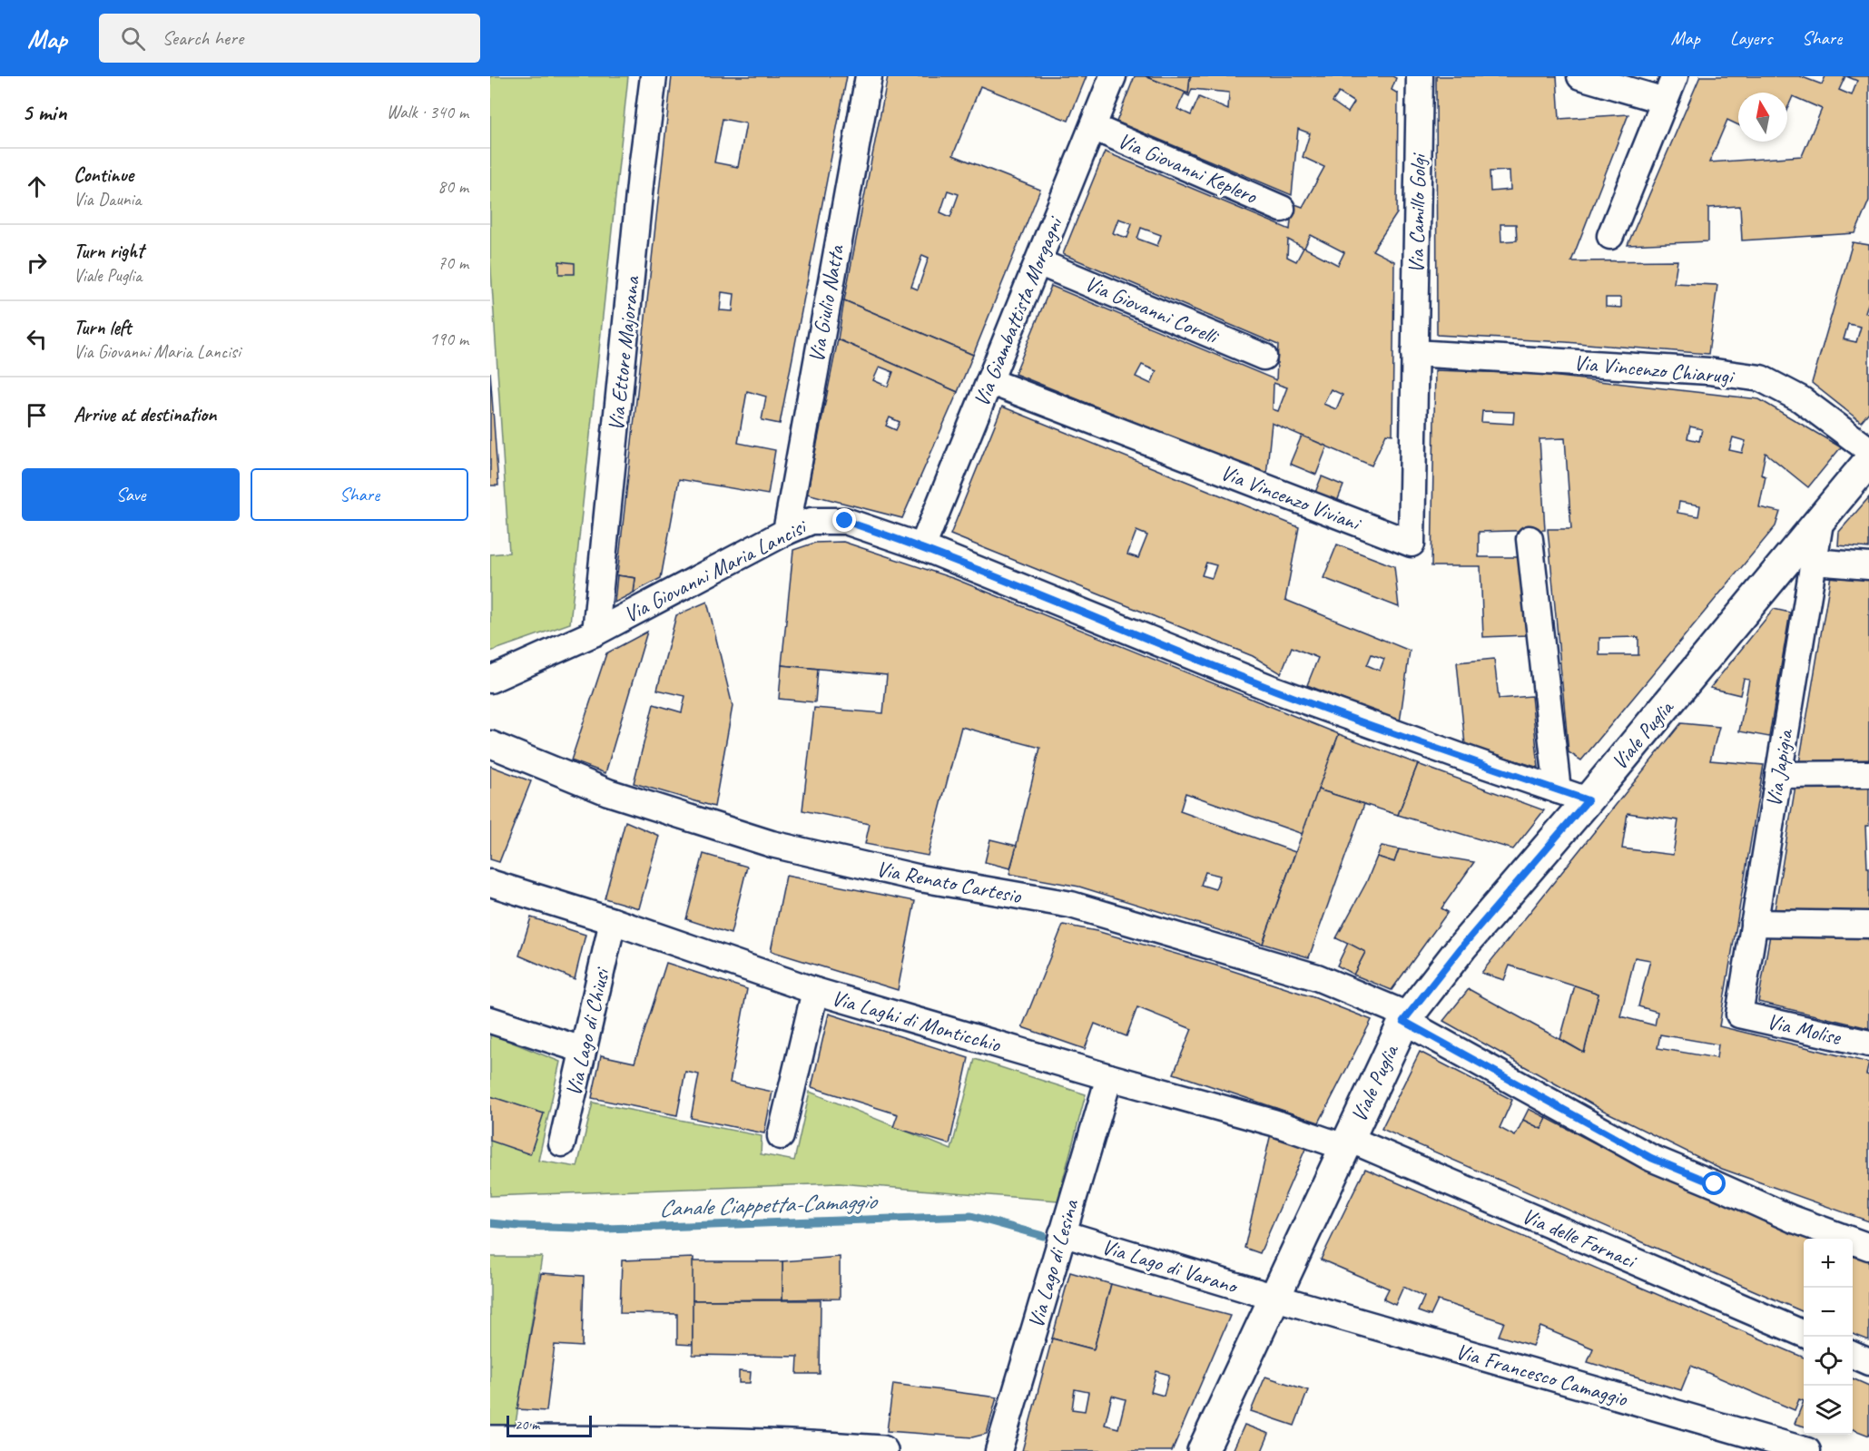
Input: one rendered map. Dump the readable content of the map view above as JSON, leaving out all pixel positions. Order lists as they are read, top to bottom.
{
  "streets": {
    "main road": ["Viale Puglia"],
    "street": [
      "Via Giovanni Keplero",
      "Via Camillo Golgi",
      "Via Giulio Natta",
      "Via Giovanni Corelli",
      "Via Giambattista Morgagni",
      "Via Ettore Majorana",
      "Via Vincenzo Chiarugi",
      "Via Vincenzo Viviani",
      "Via Giovanni Maria Lancisi",
      "Via Japigia",
      "Via Renato Cartesio",
      "Via Laghi di Monticchio",
      "Via Molise",
      "Via Lago di Chiusi",
      "Via delle Fornaci",
      "Via Lago di Lesina",
      "Via Lago di Varano",
      "Via Francesco Camaggio"
    ]
  },
  "crossings": [
    ["Via Giovanni Keplero", "Via Giambattista Morgagni"],
    ["Via Camillo Golgi", "Via Vincenzo Chiarugi"],
    ["Via Camillo Golgi", "Via Vincenzo Viviani"],
    ["Via Giulio Natta", "Via Giovanni Maria Lancisi"],
    ["Via Giovanni Corelli", "Via Giambattista Morgagni"],
    ["Via Giambattista Morgagni", "Via Vincenzo Viviani"],
    ["Via Giambattista Morgagni", "Via Giovanni Maria Lancisi"],
    ["Via Ettore Majorana", "Via Giovanni Maria Lancisi"],
    ["Via Vincenzo Chiarugi", "Via Vincenzo Viviani"],
    ["Via Giovanni Maria Lancisi", "Viale Puglia"],
    ["Viale Puglia", "Via Japigia"],
    ["Viale Puglia", "Via Renato Cartesio"],
    ["Viale Puglia", "Via Laghi di Monticchio"],
    ["Viale Puglia", "Via delle Fornaci"],
    ["Viale Puglia", "Via Lago di Varano"],
    ["Viale Puglia", "Via Francesco Camaggio"],
    ["Via Japigia", "Via Molise"],
    ["Via Laghi di Monticchio", "Via Lago di Chiusi"],
    ["Via Laghi di Monticchio", "Via delle Fornaci"],
    ["Via Laghi di Monticchio", "Via Lago di Lesina"],
    ["Via Lago di Lesina", "Via Lago di Varano"],
    ["Via Lago di Varano", "Via Francesco Camaggio"]
  ],
  "water": ["Canale Ciappetta-Camaggio"],
  "scale_bar": "20 m",
  "north": "top",
  "page": {
    "header": "Map",
    "search": "Search here",
    "nav": ["Map", "Layers", "Share"],
    "heading": ["5 min", "Walk · 340 m"],
    "list": [
      ["Continue", "Via Daunia", "80 m"],
      ["Turn right", "Viale Puglia", "70 m"],
      ["Turn left", "Via Giovanni Maria Lancisi", "190 m"],
      "Arrive at destination"
    ],
    "buttons": ["Save", "Share"],
    "map_buttons": ["+", "−"],
    "scale": "20 m"
  }
}
